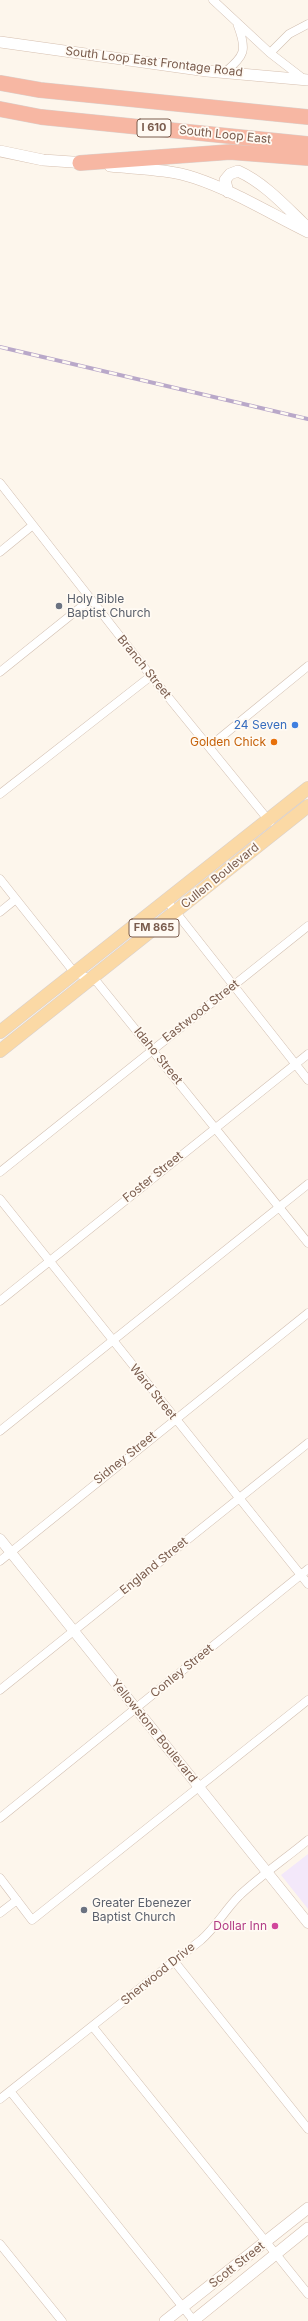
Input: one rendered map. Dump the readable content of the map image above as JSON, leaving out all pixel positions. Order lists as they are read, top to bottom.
{
  "streets": {
    "highway": ["I 610", "South Loop East"],
    "main road": [
      "South Loop East Frontage Road",
      "Cullen Boulevard",
      "FM 865",
      "Scott Street"
    ],
    "street": [
      "Branch Street",
      "Eastwood Street",
      "Idaho Street",
      "Foster Street",
      "Ward Street",
      "Sidney Street",
      "England Street",
      "Conley Street",
      "Yellowstone Boulevard",
      "Sherwood Drive"
    ]
  },
  "crossings": [
    ["Branch Street", "Cullen Boulevard"],
    ["Cullen Boulevard", "Idaho Street"],
    ["Eastwood Street", "Idaho Street"],
    ["Idaho Street", "Foster Street"],
    ["Foster Street", "Ward Street"],
    ["Ward Street", "Sidney Street"],
    ["Ward Street", "England Street"],
    ["Ward Street", "Conley Street"],
    ["Sidney Street", "Yellowstone Boulevard"],
    ["England Street", "Yellowstone Boulevard"],
    ["Conley Street", "Yellowstone Boulevard"],
    ["Yellowstone Boulevard", "Sherwood Drive"]
  ],
  "places": [
    "Holy Bible Baptist Church",
    "24 Seven",
    "Golden Chick",
    "Greater Ebenezer Baptist Church",
    "Dollar Inn"
  ]
}
